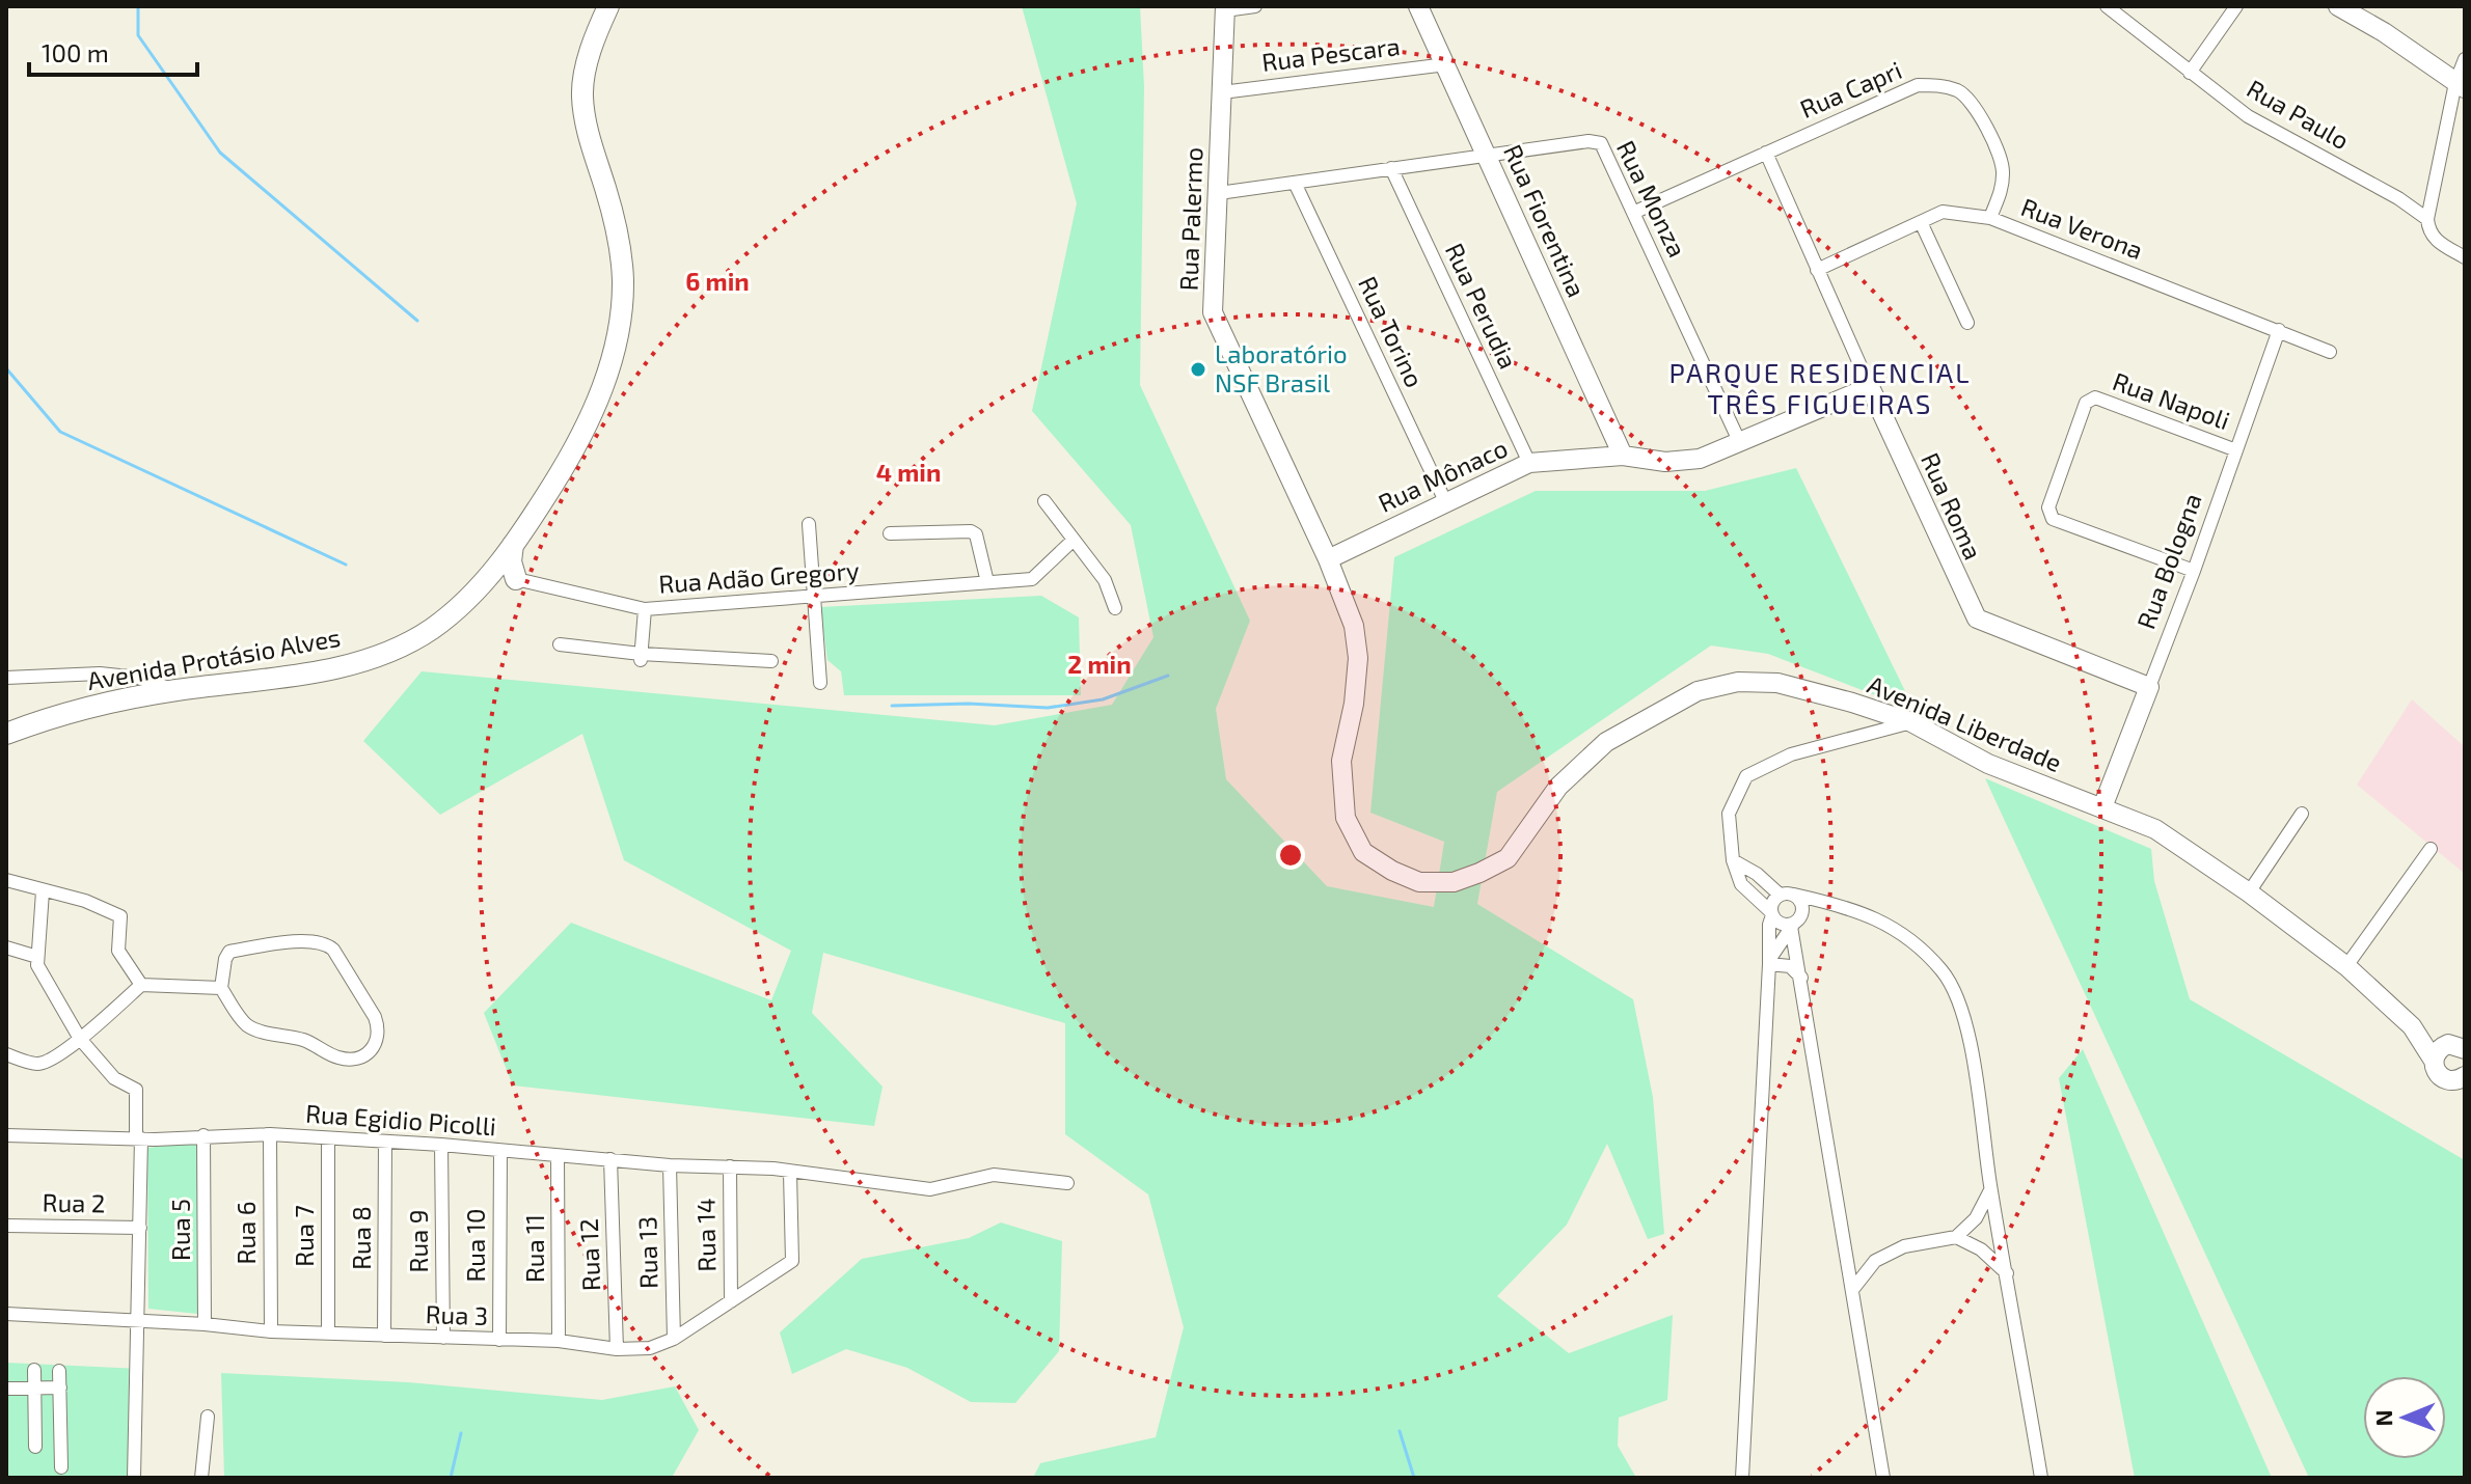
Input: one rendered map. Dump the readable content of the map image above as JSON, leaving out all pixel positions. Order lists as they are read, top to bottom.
{
  "streets": {
    "main road": [
      "Rua Palermo",
      "Rua Fiorentina",
      "Rua Mônaco",
      "Rua Roma",
      "Rua Bologna",
      "Avenida Protásio Alves",
      "Avenida Liberdade"
    ],
    "street": [
      "Rua Pescara",
      "Rua Capri",
      "Rua Paulo",
      "Rua Monza",
      "Rua Verona",
      "Rua Perudia",
      "Rua Torino",
      "Rua Napoli",
      "Rua Adão Gregory",
      "Rua Egidio Picolli",
      "Rua 2",
      "Rua 5",
      "Rua 6",
      "Rua 14",
      "Rua 7",
      "Rua 8",
      "Rua 9",
      "Rua 10",
      "Rua 11",
      "Rua 13",
      "Rua 12",
      "Rua 3"
    ]
  },
  "crossings": [
    ["Rua Pescara", "Rua Palermo"],
    ["Rua Pescara", "Rua Fiorentina"],
    ["Rua Capri", "Rua Monza"],
    ["Rua Capri", "Rua Verona"],
    ["Rua Capri", "Rua Roma"],
    ["Rua Monza", "Rua Palermo"],
    ["Rua Monza", "Rua Fiorentina"],
    ["Rua Monza", "Rua Perudia"],
    ["Rua Monza", "Rua Torino"],
    ["Rua Monza", "Rua Mônaco"],
    ["Rua Palermo", "Rua Mônaco"],
    ["Rua Palermo", "Avenida Liberdade"],
    ["Rua Fiorentina", "Rua Mônaco"],
    ["Rua Verona", "Rua Roma"],
    ["Rua Verona", "Rua Bologna"],
    ["Rua Perudia", "Rua Mônaco"],
    ["Rua Torino", "Rua Mônaco"],
    ["Rua Napoli", "Rua Bologna"],
    ["Rua Mônaco", "Rua Roma"],
    ["Rua Mônaco", "Avenida Liberdade"],
    ["Rua Roma", "Rua Bologna"],
    ["Rua Bologna", "Avenida Liberdade"],
    ["Rua Adão Gregory", "Avenida Protásio Alves"],
    ["Rua Egidio Picolli", "Rua 5"],
    ["Rua Egidio Picolli", "Rua 6"],
    ["Rua Egidio Picolli", "Rua 14"],
    ["Rua Egidio Picolli", "Rua 7"],
    ["Rua Egidio Picolli", "Rua 8"],
    ["Rua Egidio Picolli", "Rua 9"],
    ["Rua Egidio Picolli", "Rua 10"],
    ["Rua Egidio Picolli", "Rua 11"],
    ["Rua Egidio Picolli", "Rua 13"],
    ["Rua Egidio Picolli", "Rua 12"],
    ["Rua Egidio Picolli", "Rua 3"],
    ["Rua 5", "Rua 3"],
    ["Rua 6", "Rua 3"],
    ["Rua 14", "Rua 3"],
    ["Rua 7", "Rua 3"],
    ["Rua 8", "Rua 3"],
    ["Rua 9", "Rua 3"],
    ["Rua 10", "Rua 3"],
    ["Rua 11", "Rua 3"],
    ["Rua 13", "Rua 3"],
    ["Rua 12", "Rua 3"]
  ],
  "districts": ["PARQUE RESIDENCIAL TRÊS FIGUEIRAS"],
  "places": ["Laboratório NSF Brasil"],
  "scale_bar": "100 m",
  "north": "left",
  "rings": ["6 min", "4 min", "2 min"]
}
